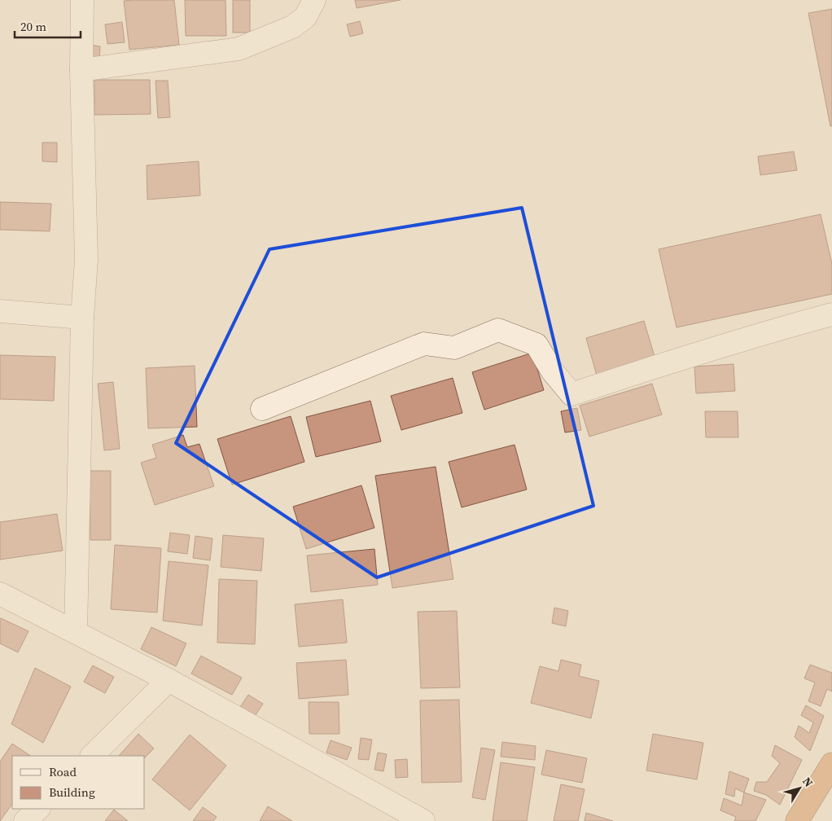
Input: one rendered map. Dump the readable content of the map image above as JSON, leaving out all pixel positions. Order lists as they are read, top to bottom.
{
  "legend": ["Road", "Building"],
  "scale_bar": "20 m",
  "north": "top right"
}
